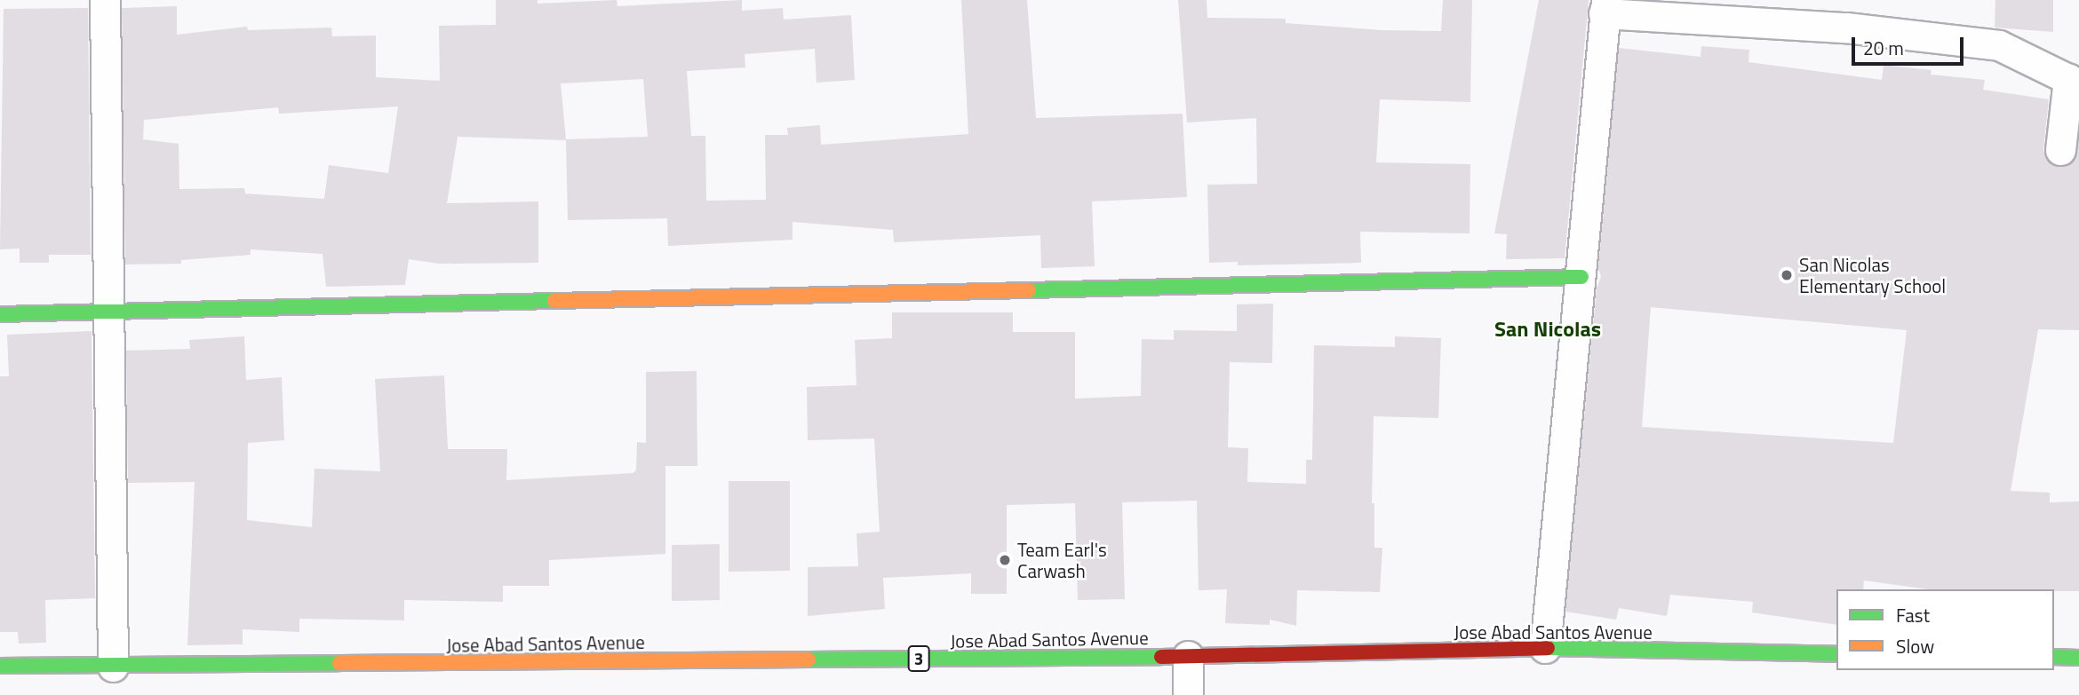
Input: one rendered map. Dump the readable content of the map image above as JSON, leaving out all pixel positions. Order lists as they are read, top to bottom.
{
  "streets": {
    "main road": ["Jose Abad Santos Avenue", "3"]
  },
  "districts": ["San Nicolas"],
  "places": ["San Nicolas Elementary School", "Team Earl's Carwash"],
  "legend": ["Fast", "Slow"],
  "scale_bar": "20 m"
}
